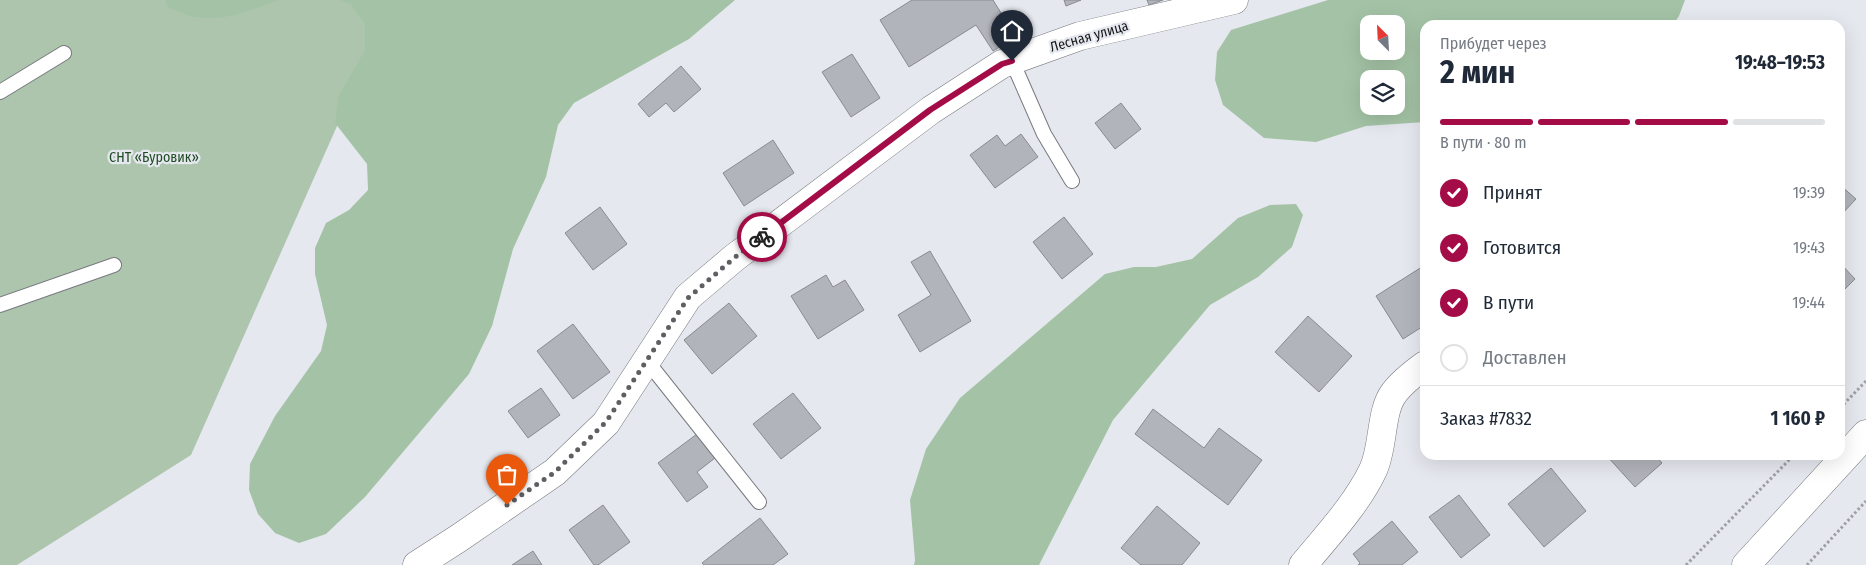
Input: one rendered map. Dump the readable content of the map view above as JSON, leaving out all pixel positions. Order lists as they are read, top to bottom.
{
  "streets": {
    "street": ["Лесная улица"]
  },
  "parks": ["СНТ «Буровик»"],
  "north": "top left",
  "page": {
    "heading": ["2 мин", "Прибудет через", "19:48–19:53"],
    "panel": ["Заказ #7832", "1 160 ₽"],
    "bar": "В пути · 80 m",
    "list": [
      ["Принят", "19:39"],
      ["Готовится", "19:43"],
      ["В пути", "19:44"],
      "Доставлен"
    ]
  }
}
